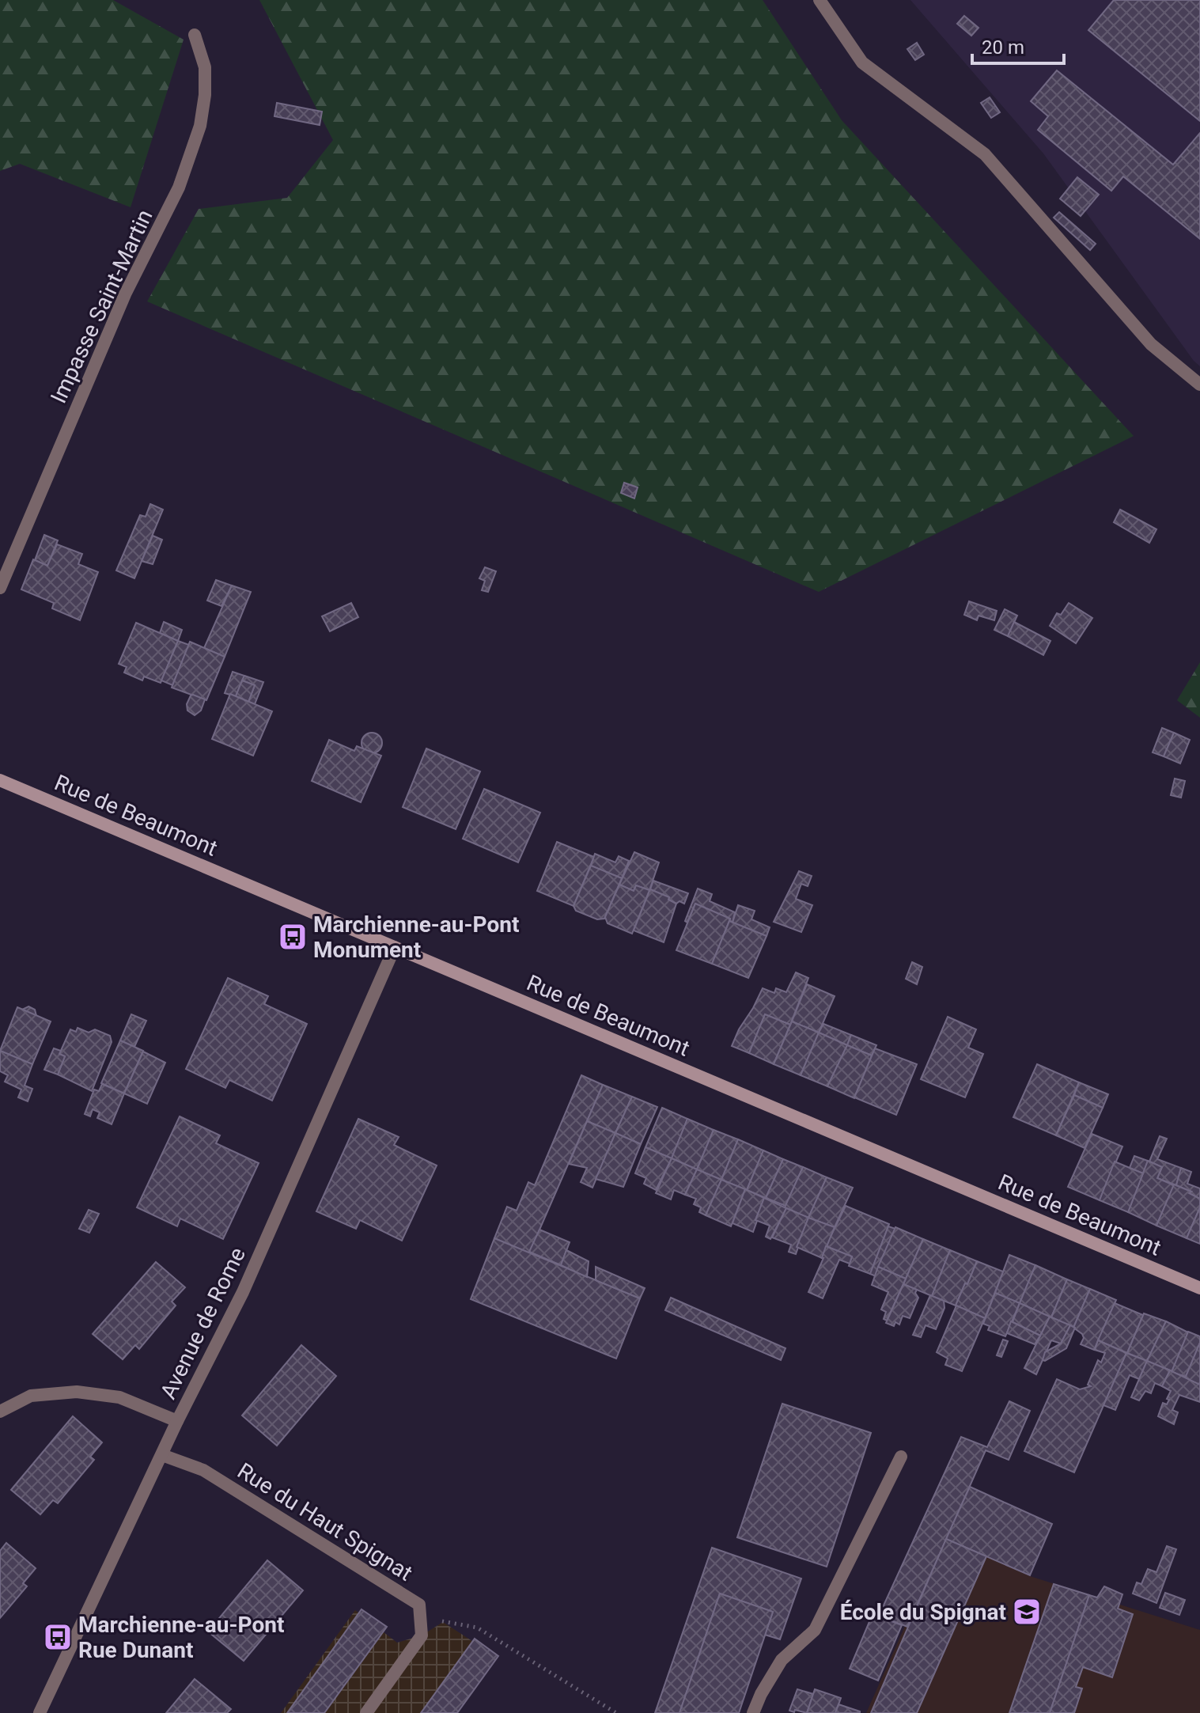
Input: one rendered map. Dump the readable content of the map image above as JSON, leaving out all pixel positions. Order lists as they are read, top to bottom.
{
  "streets": {
    "main road": ["Rue de Beaumont"],
    "street": ["Impasse Saint-Martin", "Avenue de Rome", "Rue du Haut Spignat"]
  },
  "crossings": [
    ["Rue de Beaumont", "Avenue de Rome"],
    ["Avenue de Rome", "Rue du Haut Spignat"]
  ],
  "places": {
    "bus stop": ["Marchienne-au-Pont Monument", "Marchienne-au-Pont Rue Dunant"],
    "school or university": ["École du Spignat"]
  },
  "scale_bar": "20 m"
}
